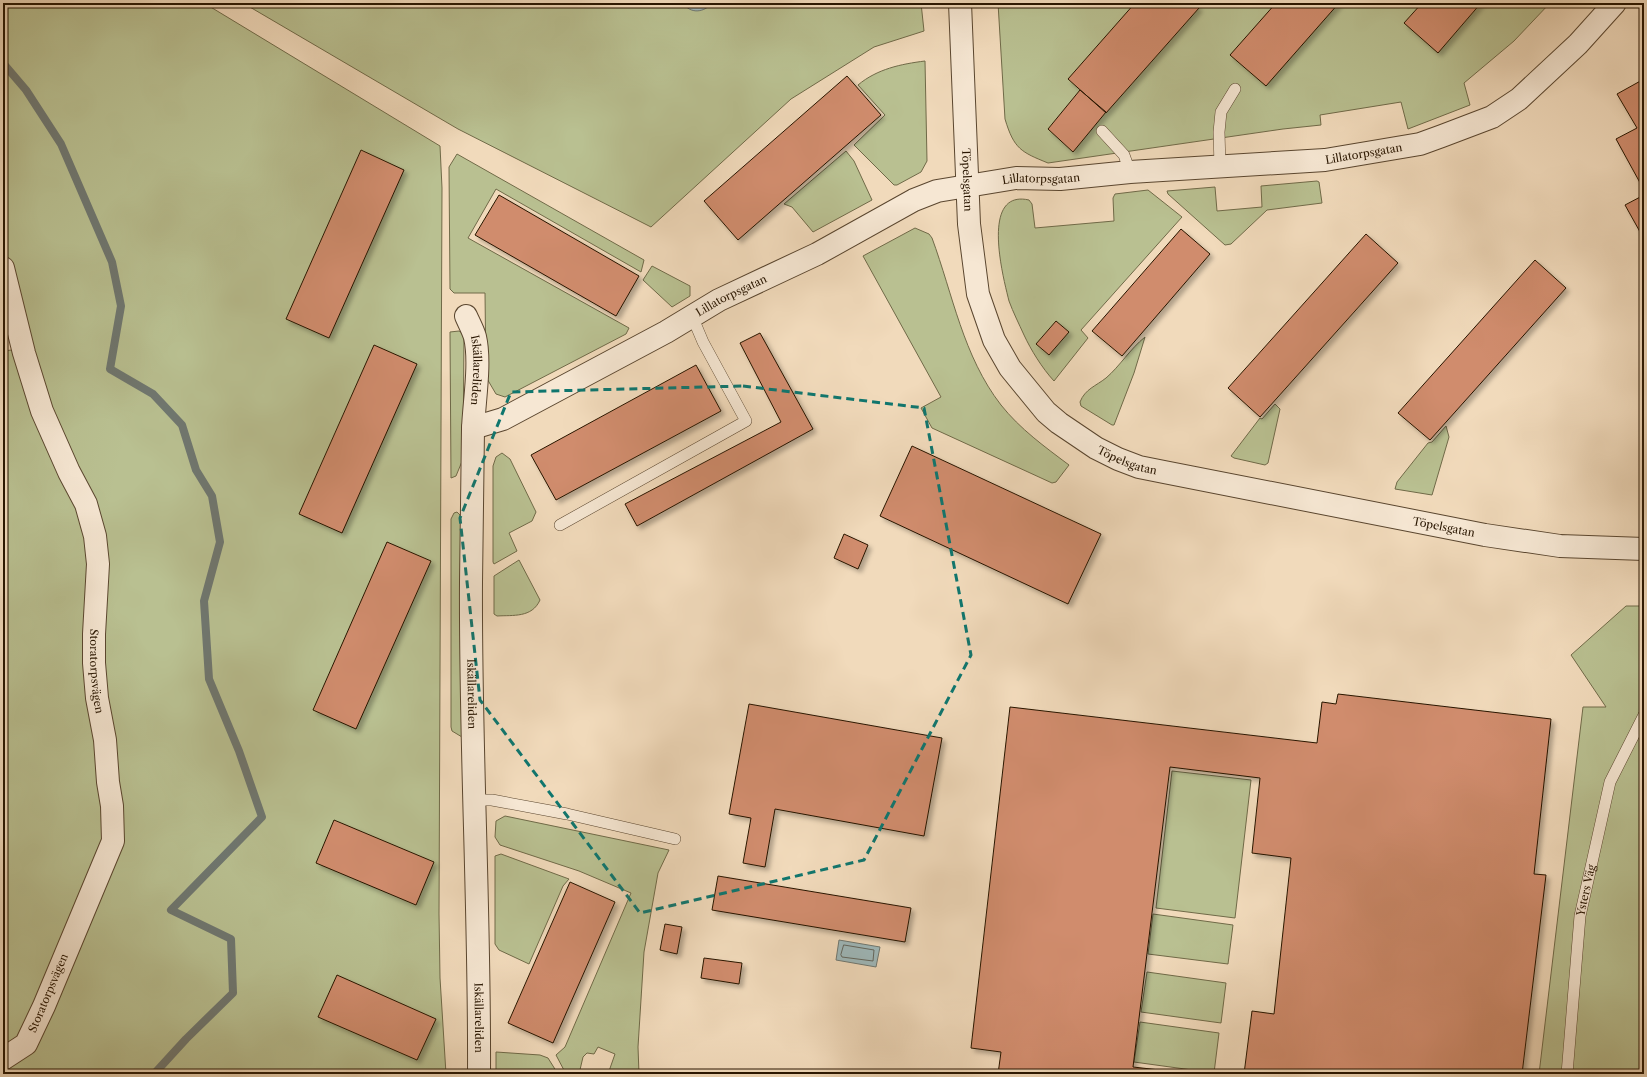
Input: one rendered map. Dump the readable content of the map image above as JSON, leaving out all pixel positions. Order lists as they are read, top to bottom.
{
  "streets": {
    "street": [
      "Lillatorpsgatan",
      "Töpelsgatan",
      "Iskällareliden",
      "Storatorpsvägen"
    ],
    "lane": ["Ysters Väg"]
  },
  "crossings": [
    ["Lillatorpsgatan", "Töpelsgatan"],
    ["Lillatorpsgatan", "Iskällareliden"]
  ]
}
